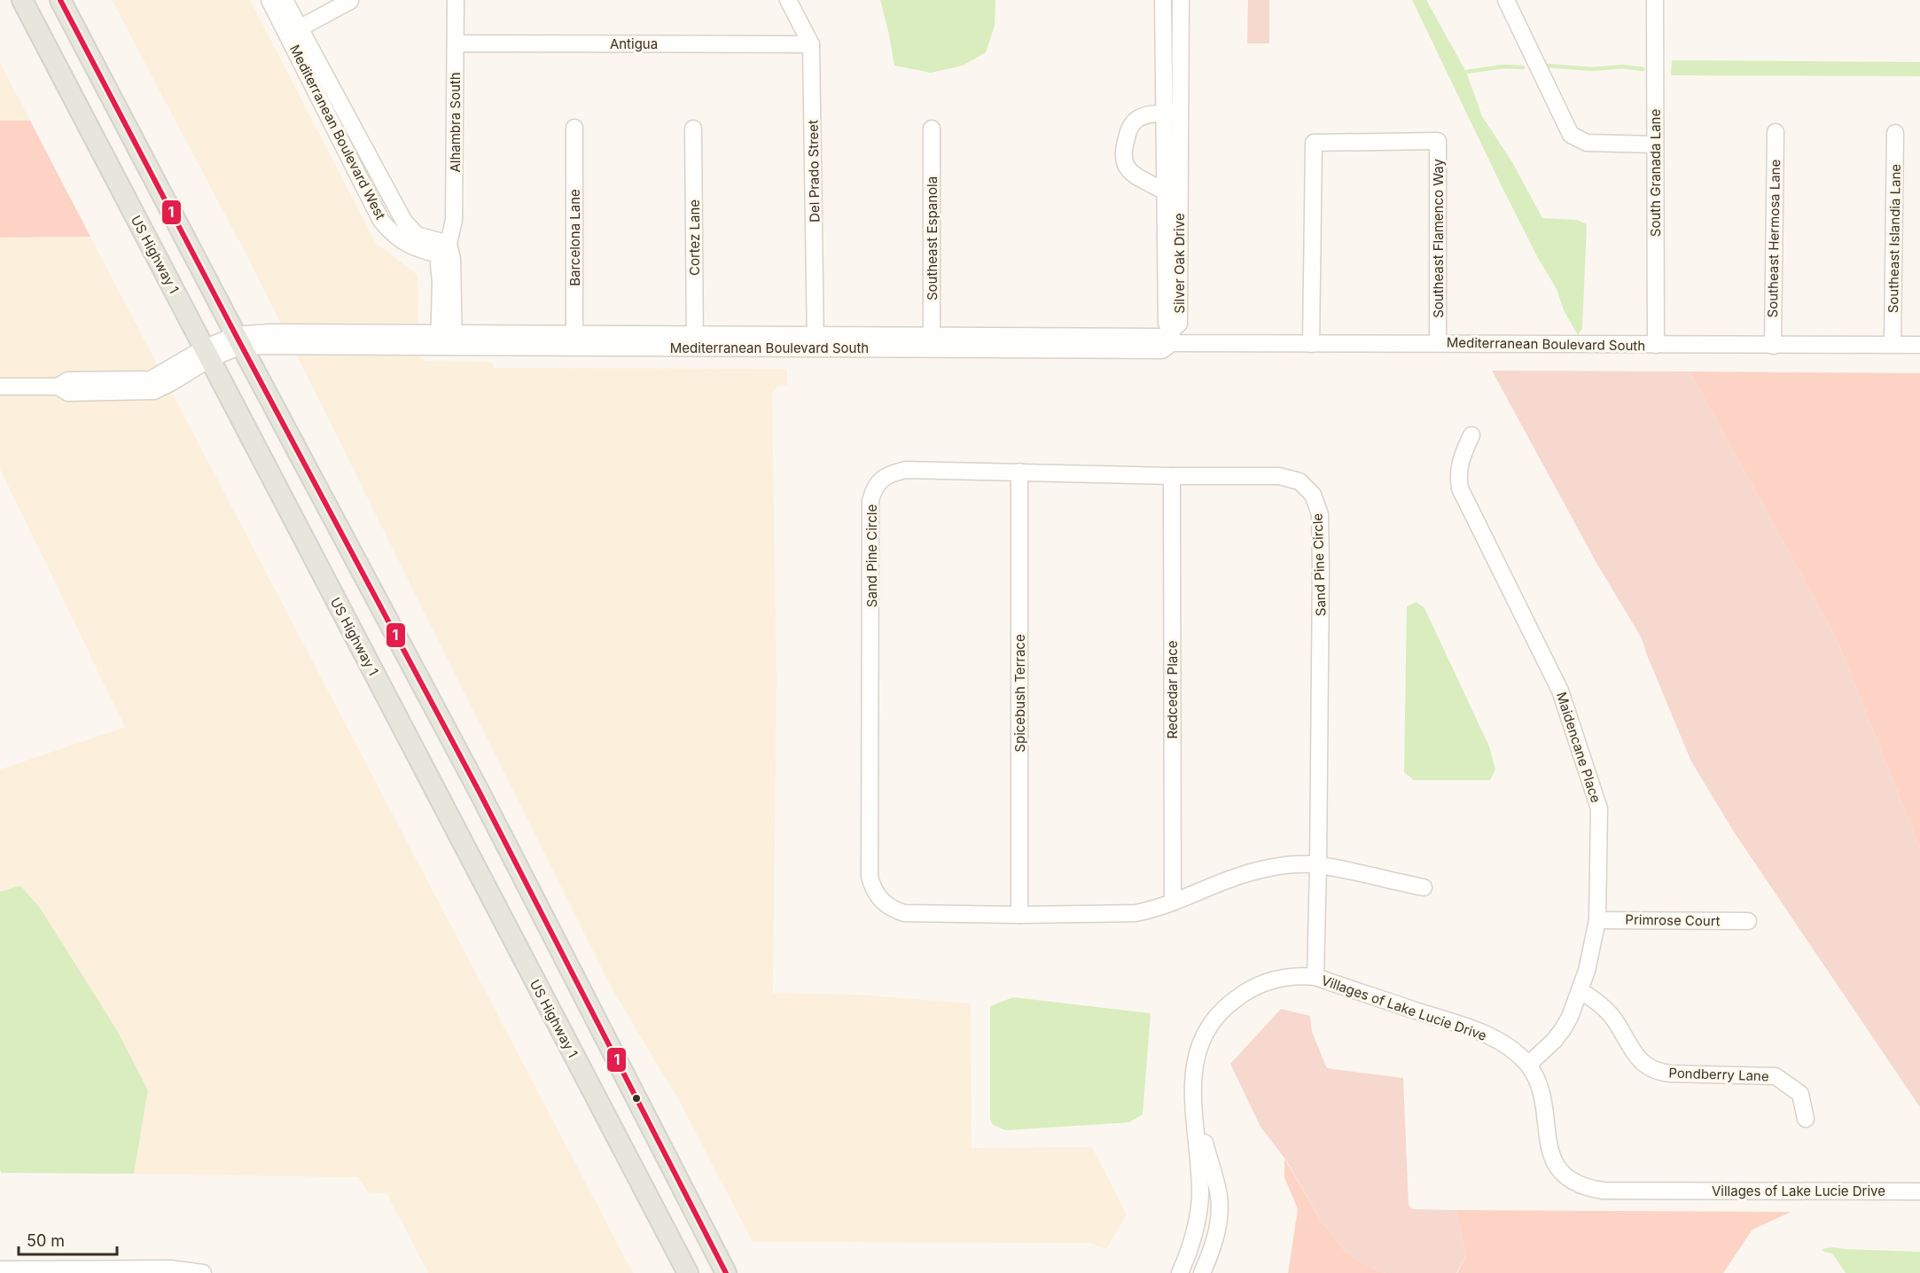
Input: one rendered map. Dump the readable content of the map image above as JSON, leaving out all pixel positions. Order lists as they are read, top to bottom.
{
  "streets": {
    "main road": ["US Highway 1"],
    "street": [
      "Antigua",
      "Alhambra South",
      "Mediterranean Boulevard West",
      "Del Prado Street",
      "South Granada Lane",
      "Barcelona Lane",
      "Cortez Lane",
      "Southeast Espanola",
      "Southeast Flamenco Way",
      "Southeast Hermosa Lane",
      "Southeast Islandia Lane",
      "Silver Oak Drive",
      "Mediterranean Boulevard South",
      "Sand Pine Circle",
      "Redcedar Place",
      "Spicebush Terrace",
      "Maidencane Place",
      "Primrose Court",
      "Villages of Lake Lucie Drive",
      "Pondberry Lane"
    ]
  },
  "crossings": [
    ["Antigua", "Alhambra South"],
    ["Antigua", "Del Prado Street"],
    ["Alhambra South", "Mediterranean Boulevard West"],
    ["Alhambra South", "Mediterranean Boulevard South"],
    ["Del Prado Street", "Mediterranean Boulevard South"],
    ["South Granada Lane", "Mediterranean Boulevard South"],
    ["Barcelona Lane", "Mediterranean Boulevard South"],
    ["Cortez Lane", "Mediterranean Boulevard South"],
    ["Southeast Espanola", "Mediterranean Boulevard South"],
    ["Southeast Flamenco Way", "Mediterranean Boulevard South"],
    ["Southeast Hermosa Lane", "Mediterranean Boulevard South"],
    ["Southeast Islandia Lane", "Mediterranean Boulevard South"],
    ["US Highway 1", "Mediterranean Boulevard South"],
    ["Silver Oak Drive", "Mediterranean Boulevard South"],
    ["Sand Pine Circle", "Redcedar Place"],
    ["Sand Pine Circle", "Spicebush Terrace"],
    ["Sand Pine Circle", "Villages of Lake Lucie Drive"],
    ["Maidencane Place", "Primrose Court"],
    ["Maidencane Place", "Villages of Lake Lucie Drive"],
    ["Maidencane Place", "Pondberry Lane"]
  ],
  "lines": ["transit line 1"],
  "scale_bar": "50 m"
}
